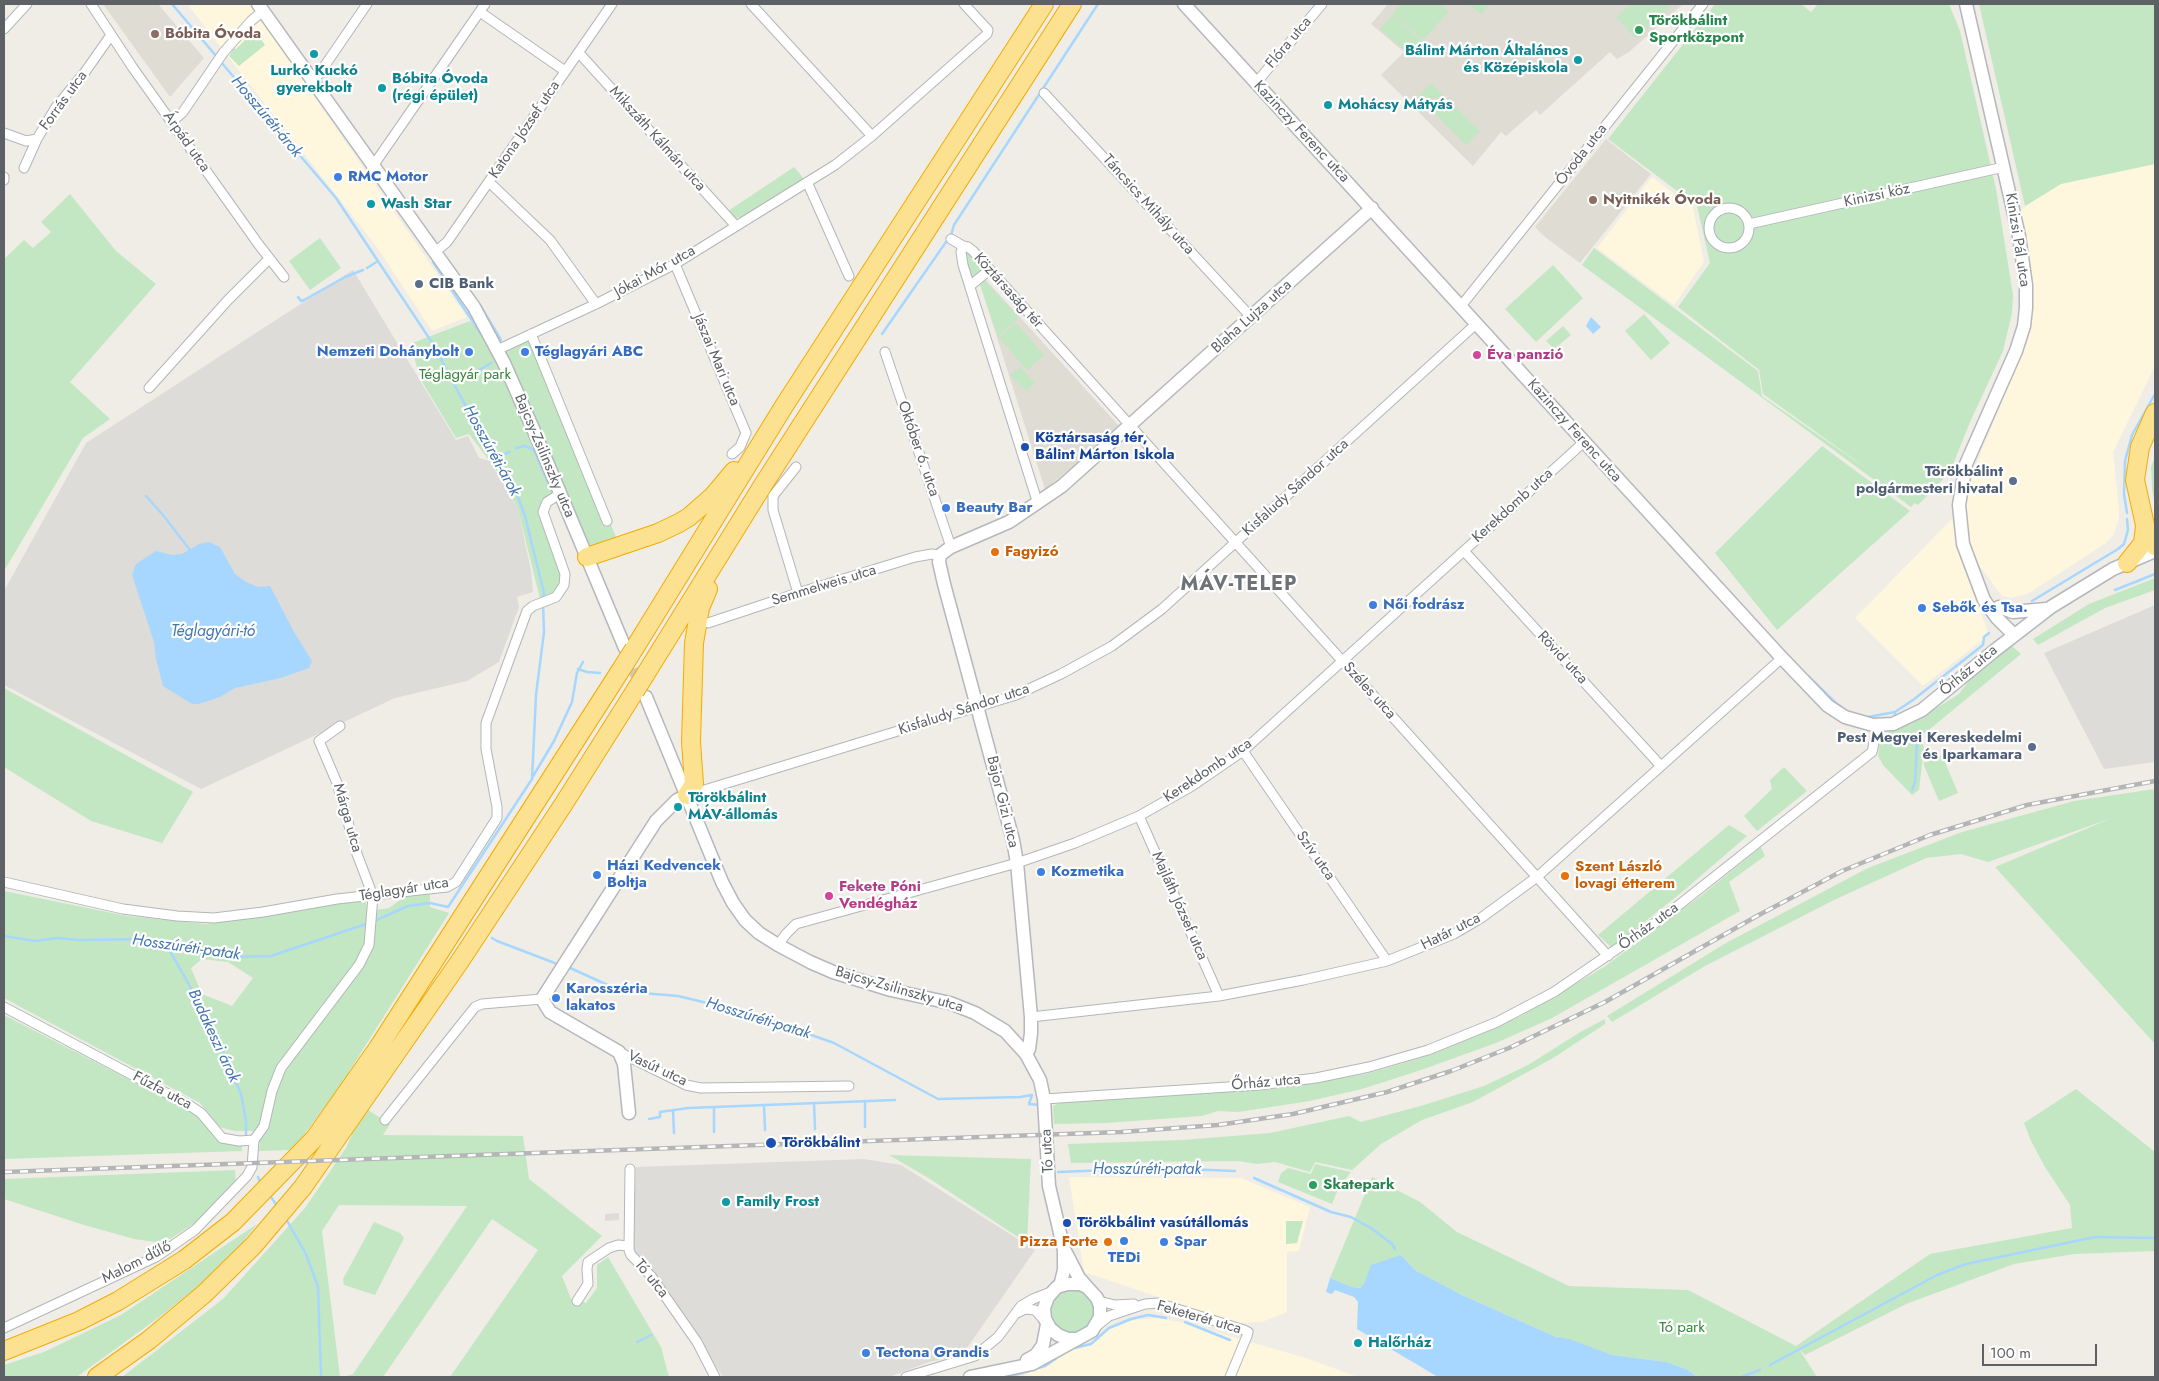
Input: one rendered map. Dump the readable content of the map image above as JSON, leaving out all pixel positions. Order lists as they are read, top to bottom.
{
  "streets": {
    "street": [
      "Flóra utca",
      "Forrás utca",
      "Katona József utca",
      "Kazinczy Ferenc utca",
      "Mikszáth Kálmán utca",
      "Árpád utca",
      "Óvoda utca",
      "Kinizsi köz",
      "Táncsics Mihály utca",
      "Kinizsi Pál utca",
      "Jókai Mór utca",
      "Köztársaság tér",
      "Blaha Lujza utca",
      "Jászai Mari utca",
      "Október 6. utca",
      "Bajcsy-Zsilinszky utca",
      "Kisfaludy Sándor utca",
      "Kerekdomb utca",
      "Semmelweis utca",
      "Rövid utca",
      "Őrház utca",
      "Széles utca",
      "Bajor Gizi utca",
      "Márga utca",
      "Szív utca",
      "Téglagyár utca",
      "Majláth József utca",
      "Határ utca",
      "Vasút utca",
      "Fűzfa utca",
      "Tó utca",
      "Malom dűlő",
      "Feketerét utca"
    ]
  },
  "crossings": [
    ["Flóra utca", "Kazinczy Ferenc utca"],
    ["Forrás utca", "Árpád utca"],
    ["Katona József utca", "Mikszáth Kálmán utca"],
    ["Katona József utca", "Bajcsy-Zsilinszky utca"],
    ["Kazinczy Ferenc utca", "Óvoda utca"],
    ["Kazinczy Ferenc utca", "Blaha Lujza utca"],
    ["Kazinczy Ferenc utca", "Kisfaludy Sándor utca"],
    ["Kazinczy Ferenc utca", "Kerekdomb utca"],
    ["Kazinczy Ferenc utca", "Őrház utca"],
    ["Kazinczy Ferenc utca", "Határ utca"],
    ["Mikszáth Kálmán utca", "Jókai Mór utca"],
    ["Kinizsi köz", "Kinizsi Pál utca"],
    ["Táncsics Mihály utca", "Blaha Lujza utca"],
    ["Kinizsi Pál utca", "Őrház utca"],
    ["Jókai Mór utca", "Jászai Mari utca"],
    ["Jókai Mór utca", "Bajcsy-Zsilinszky utca"],
    ["Köztársaság tér", "Blaha Lujza utca"],
    ["Köztársaság tér", "Széles utca"],
    ["Blaha Lujza utca", "Széles utca"],
    ["Bajcsy-Zsilinszky utca", "Kisfaludy Sándor utca"],
    ["Bajcsy-Zsilinszky utca", "Kerekdomb utca"],
    ["Bajcsy-Zsilinszky utca", "Bajor Gizi utca"],
    ["Bajcsy-Zsilinszky utca", "Téglagyár utca"],
    ["Bajcsy-Zsilinszky utca", "Tó utca"],
    ["Kisfaludy Sándor utca", "Széles utca"],
    ["Kisfaludy Sándor utca", "Bajor Gizi utca"],
    ["Kerekdomb utca", "Rövid utca"],
    ["Kerekdomb utca", "Széles utca"],
    ["Kerekdomb utca", "Bajor Gizi utca"],
    ["Kerekdomb utca", "Szív utca"],
    ["Kerekdomb utca", "Majláth József utca"],
    ["Semmelweis utca", "Bajor Gizi utca"],
    ["Rövid utca", "Határ utca"],
    ["Őrház utca", "Széles utca"],
    ["Őrház utca", "Tó utca"],
    ["Széles utca", "Határ utca"],
    ["Bajor Gizi utca", "Határ utca"],
    ["Bajor Gizi utca", "Tó utca"],
    ["Márga utca", "Téglagyár utca"],
    ["Szív utca", "Határ utca"],
    ["Majláth József utca", "Határ utca"],
    ["Fűzfa utca", "Malom dűlő"],
    ["Tó utca", "Feketerét utca"]
  ],
  "districts": ["MÁV-TELEP"],
  "water": [
    "Hosszúréti-árok",
    "Téglagyári-tó",
    "Hosszúréti-patak",
    "Budakeszi árok"
  ],
  "parks": ["Téglagyár park", "Tó park"],
  "places": [
    "Törökbálint Sportközpont",
    "Bóbita Óvoda",
    "Lurkó Kuckó gyerekbolt",
    "Bálint Márton Általános és Középiskola",
    "Bóbita Óvoda (régi épület)",
    "Mohácsy Mátyás",
    "RMC Motor",
    "Nyitnikék Óvoda",
    "Wash Star",
    "CIB Bank",
    "Nemzeti Dohánybolt",
    "Téglagyári ABC",
    "Éva panzió",
    "Köztársaság tér, Bálint Márton Iskola",
    "Törökbálint polgármesteri hivatal",
    "Beauty Bar",
    "Fagyizó",
    "Női fodrász",
    "Sebők és Tsa.",
    "Pest Megyei Kereskedelmi és Iparkamara",
    "Törökbálint MÁV-állomás",
    "Kozmetika",
    "Házi Kedvencek Boltja",
    "Szent László lovagi étterem",
    "Fekete Póni Vendégház",
    "Karosszéria lakatos",
    "Törökbálint",
    "Skatepark",
    "Family Frost",
    "Törökbálint vasútállomás",
    "TEDi",
    "Pizza Forte",
    "Spar",
    "Halőrház",
    "Tectona Grandis"
  ],
  "scale_bar": "100 m"
}
